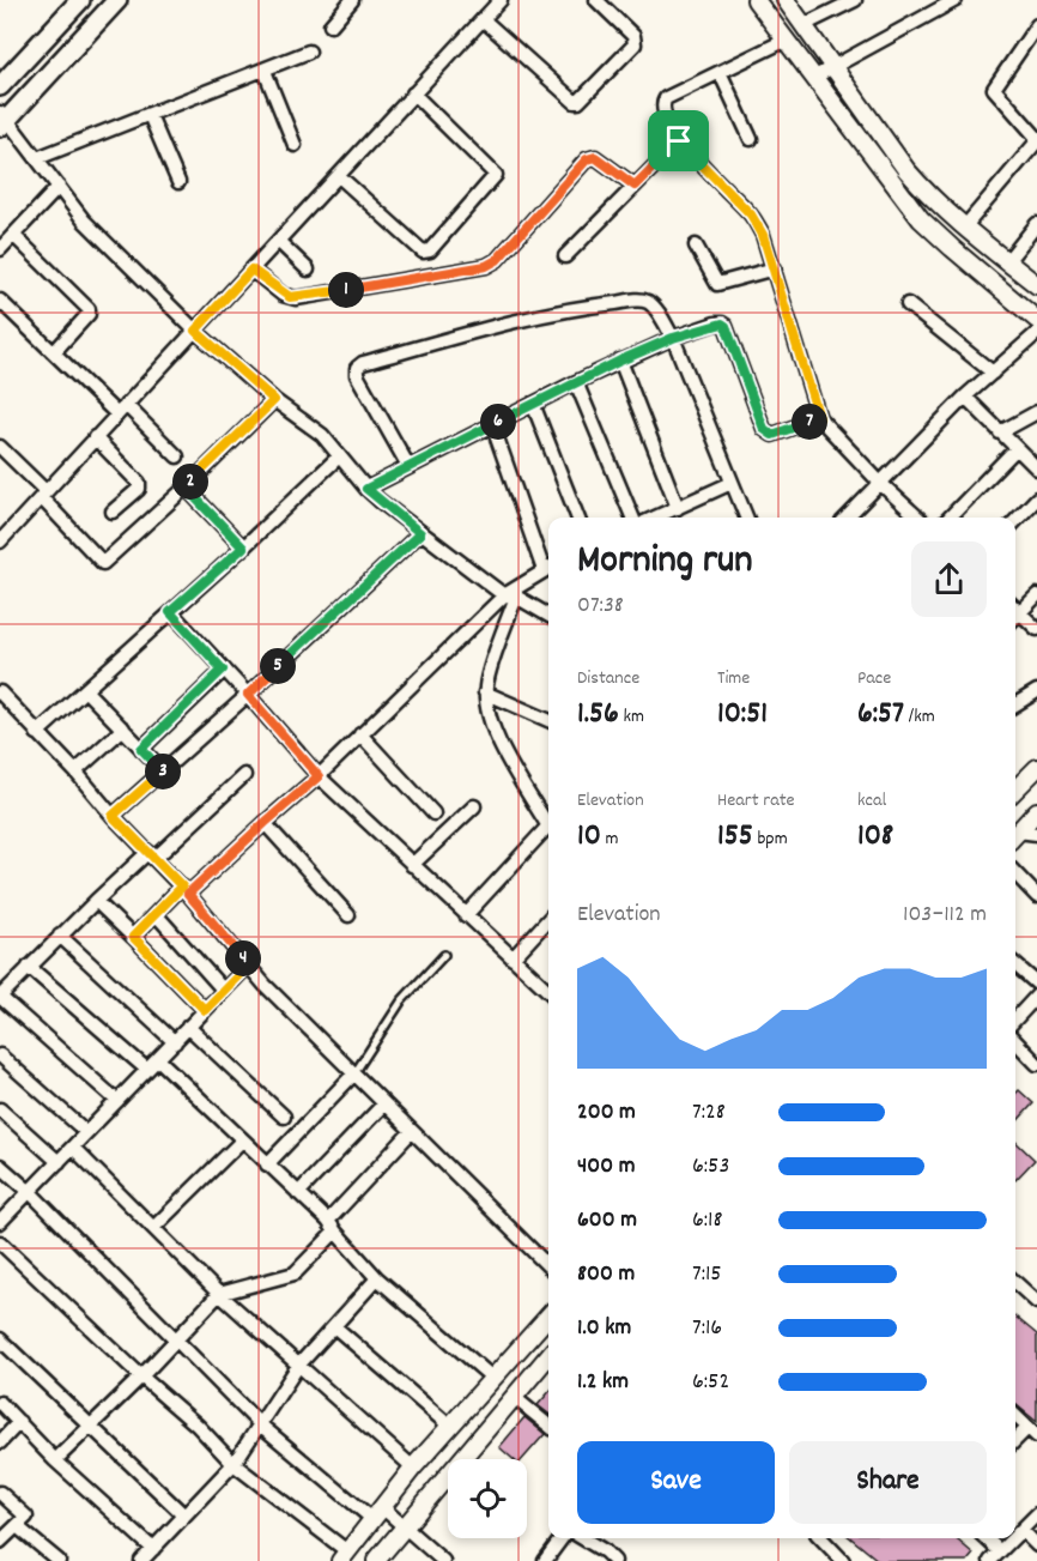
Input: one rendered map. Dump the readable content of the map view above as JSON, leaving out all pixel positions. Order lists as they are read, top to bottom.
{
  "page": {
    "pins": [
      "1",
      "6",
      "7",
      "2",
      "5",
      "3",
      "4"
    ],
    "heading": ["Morning run", "07:38"],
    "stats": [
      ["Distance", "1.56 km"],
      ["Time", "10:51"],
      ["Pace", "6:57 /km"],
      ["Elevation", "10 m"],
      ["Heart rate", "155 bpm"],
      ["kcal", "108"]
    ],
    "chart": ["Elevation", "103–112 m"],
    "list": [
      {
        "name": "200 m",
        "note": "7:28"
      },
      {
        "name": "400 m",
        "note": "6:53"
      },
      {
        "name": "600 m",
        "note": "6:18"
      },
      {
        "name": "800 m",
        "note": "7:15"
      },
      {
        "name": "1.0 km",
        "note": "7:16"
      },
      {
        "name": "1.2 km",
        "note": "6:52"
      }
    ],
    "buttons": ["Save", "Share"]
  }
}
